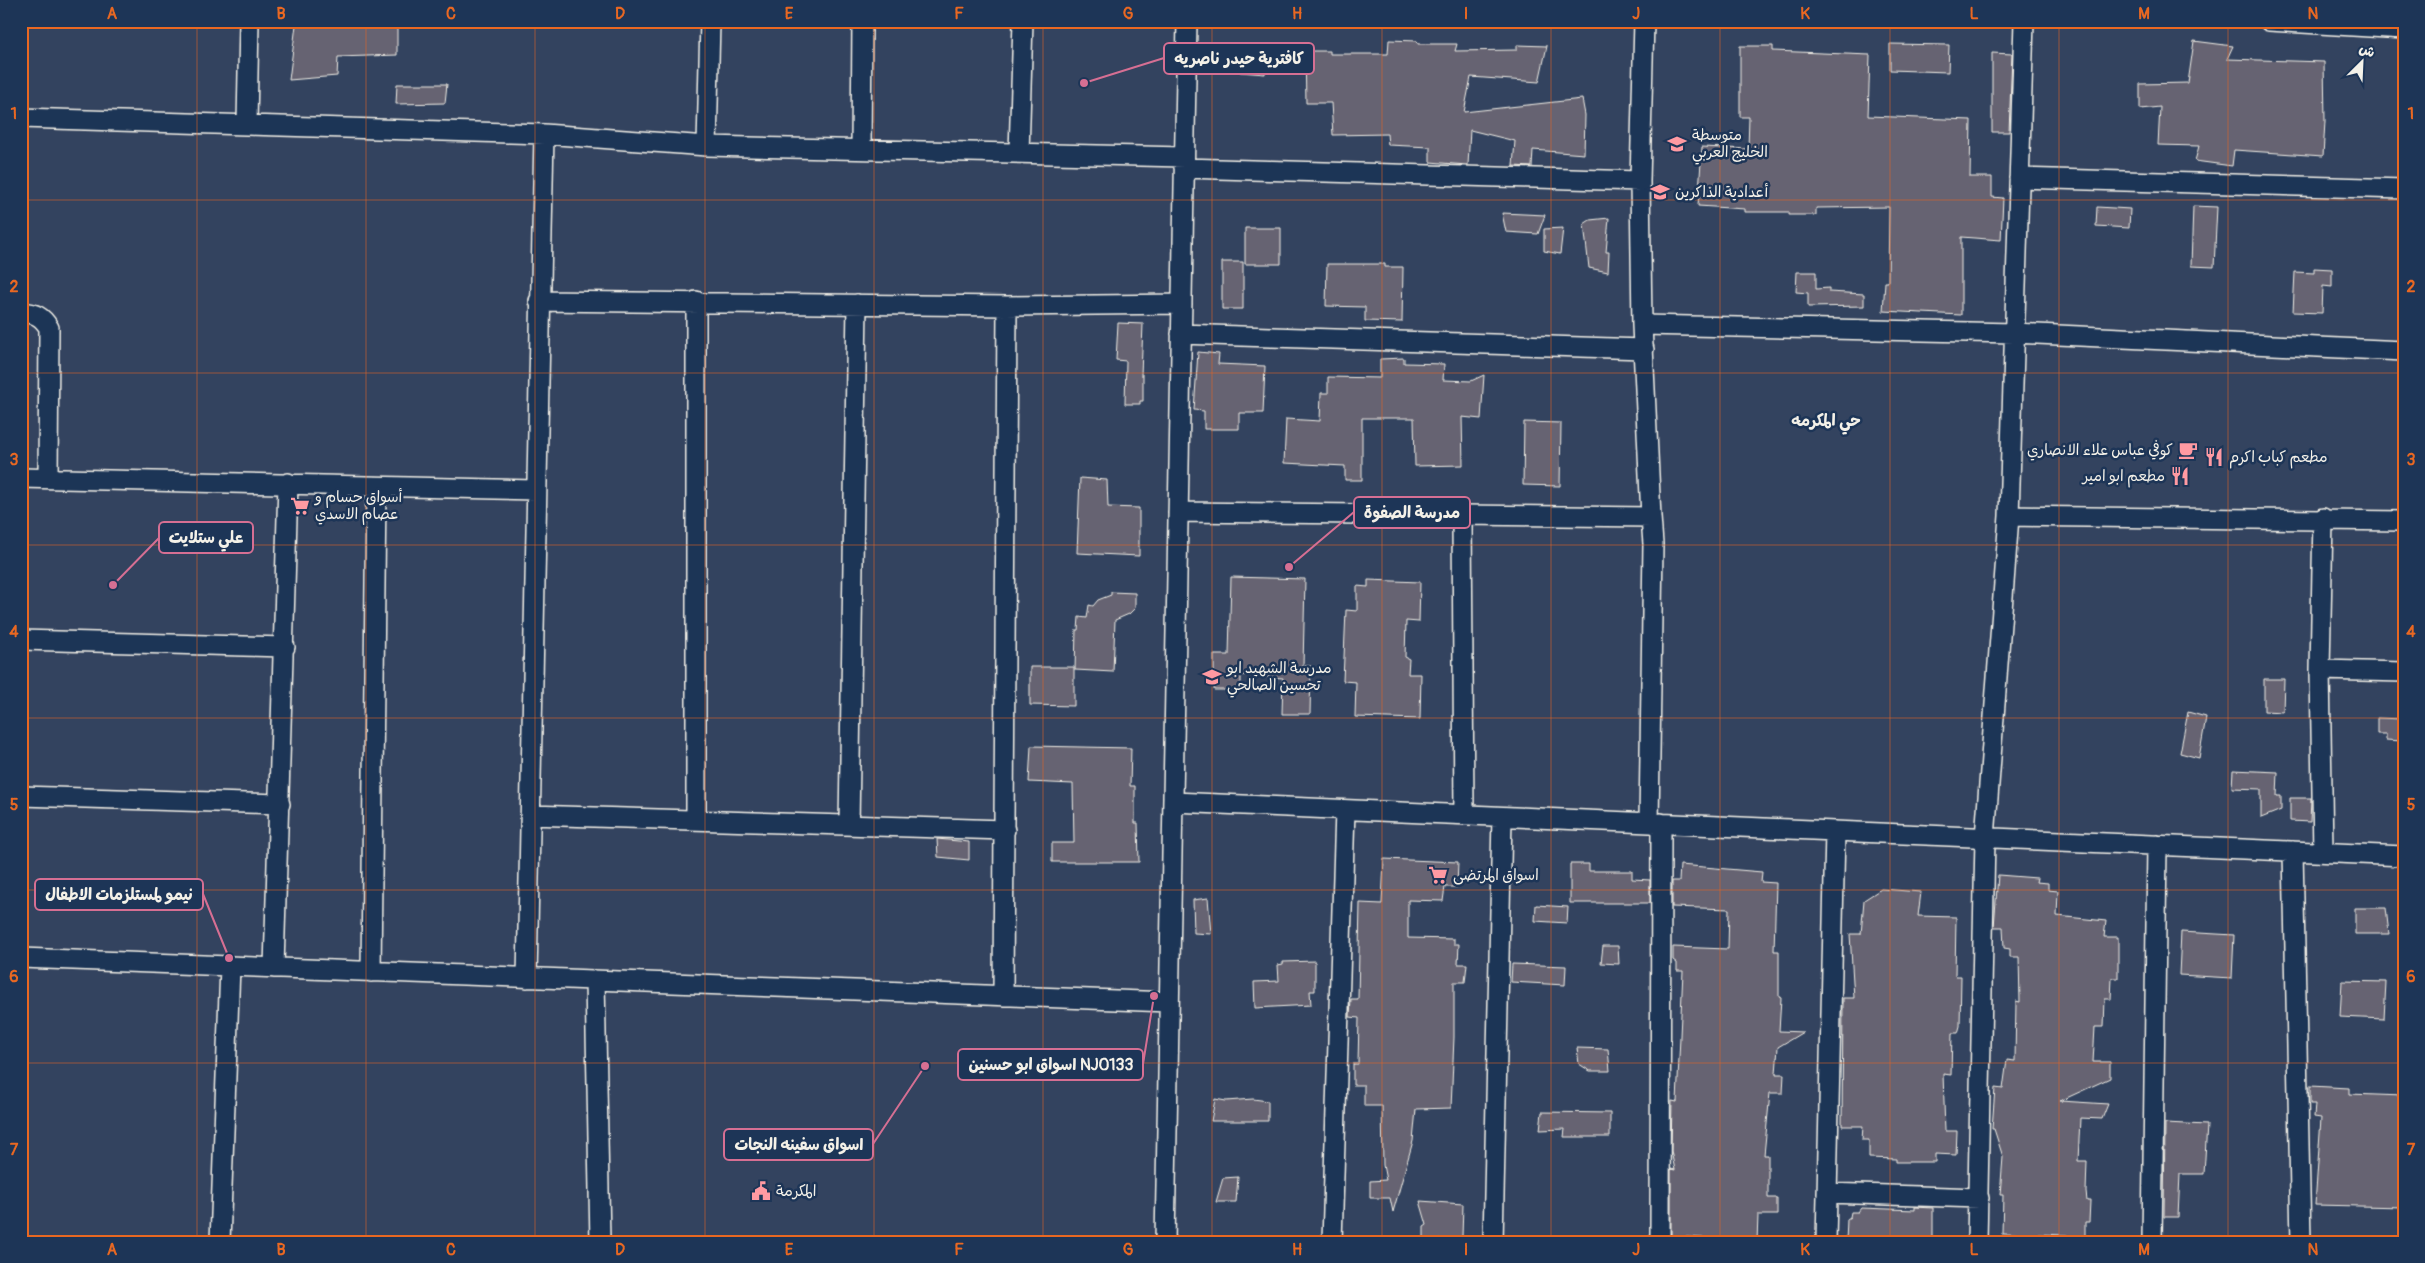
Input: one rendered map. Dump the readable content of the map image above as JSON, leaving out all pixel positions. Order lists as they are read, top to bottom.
{
  "districts": ["حي المكرمه"],
  "places": {
    "other": [
      "كافترية حيدر ناصريه",
      "مدرسة الصفوة",
      "علي ستلايت",
      "نيمو لمستلزمات الاطفال",
      "اسواق ابو حسنين NJ0133",
      "اسواق سفينه النجات"
    ],
    "school or university": ["متوسطة الخليج العربي", "أعدادية الذاكرين", "مدرسة الشهيد ابو تحسين الصالحي"],
    "cafe": ["كوفي عباس علاء الانصاري"],
    "restaurant": ["مطعم كباب اكرم", "مطعم ابو امير"],
    "supermarket": ["أسواق حسام و عصام الاسدي", "اسواق المرتضى"],
    "public building": ["المكرمة"]
  },
  "north": "top right",
  "grid": {
    "columns": [
      "A",
      "B",
      "C",
      "D",
      "E",
      "F",
      "G",
      "H",
      "I",
      "J",
      "K",
      "L",
      "M",
      "N"
    ],
    "rows": [
      "1",
      "2",
      "3",
      "4",
      "5",
      "6",
      "7"
    ]
  }
}
